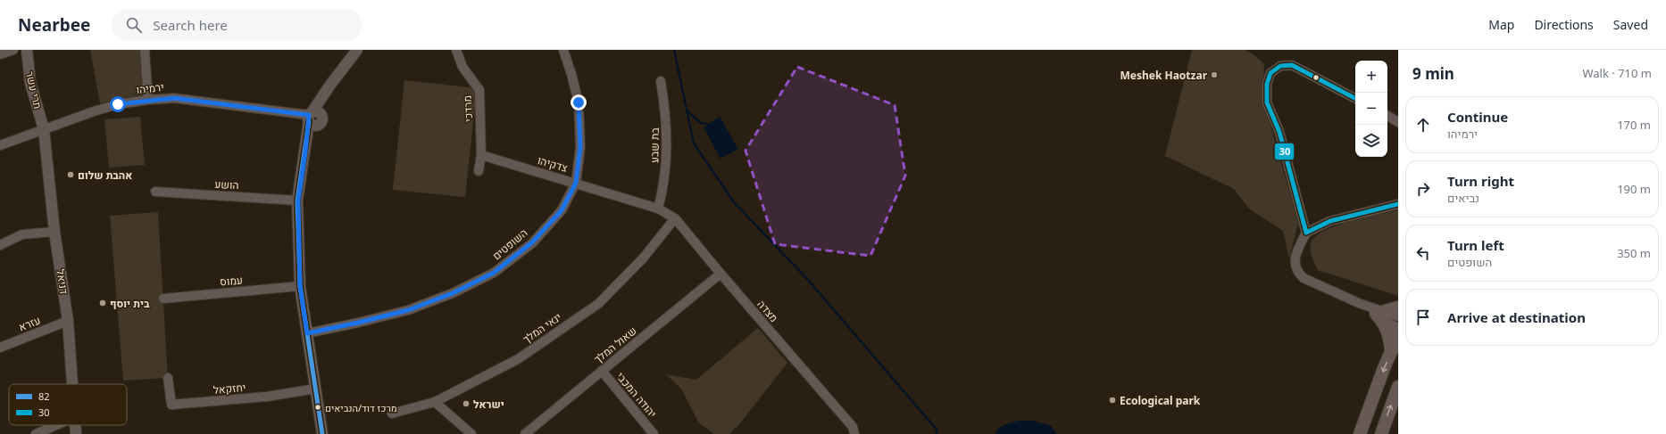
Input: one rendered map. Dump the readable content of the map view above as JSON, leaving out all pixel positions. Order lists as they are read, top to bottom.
{
  "streets": {
    "street": [
      "ירמיהו",
      "תרי עשר",
      "מרדכי",
      "בת שבע",
      "צדקיהו",
      "הושע",
      "השופטים",
      "עמוס",
      "דניאל",
      "מצדה",
      "עזרא",
      "ינאי המלך",
      "שאול המלך",
      "יחזקאל",
      "יהודה המכבי"
    ]
  },
  "crossings": [
    ["ירמיהו", "תרי עשר"],
    ["ירמיהו", "דניאל"],
    ["תרי עשר", "דניאל"],
    ["מרדכי", "צדקיהו"],
    ["בת שבע", "צדקיהו"],
    ["בת שבע", "מצדה"],
    ["צדקיהו", "השופטים"],
    ["צדקיהו", "מצדה"],
    ["דניאל", "עזרא"],
    ["מצדה", "ינאי המלך"],
    ["מצדה", "שאול המלך"],
    ["שאול המלך", "יהודה המכבי"]
  ],
  "places": [
    "Meshek Haotzar",
    "אהבת שלום",
    "בית יוסף",
    "Ecological park",
    "ישראל",
    "מרכז דוד/הנביאים"
  ],
  "lines": ["transit line 30", "transit line 82"],
  "legend": ["82", "30"],
  "page": {
    "header": "Nearbee",
    "search": "Search here",
    "nav": ["Map", "Directions", "Saved"],
    "heading": ["9 min", "Walk · 710 m"],
    "map_buttons": ["+", "−"],
    "list": [
      ["Continue", "ירמיהו", "170 m"],
      ["Turn right", "נביאים", "190 m"],
      ["Turn left", "השופטים", "350 m"],
      "Arrive at destination"
    ]
  }
}
